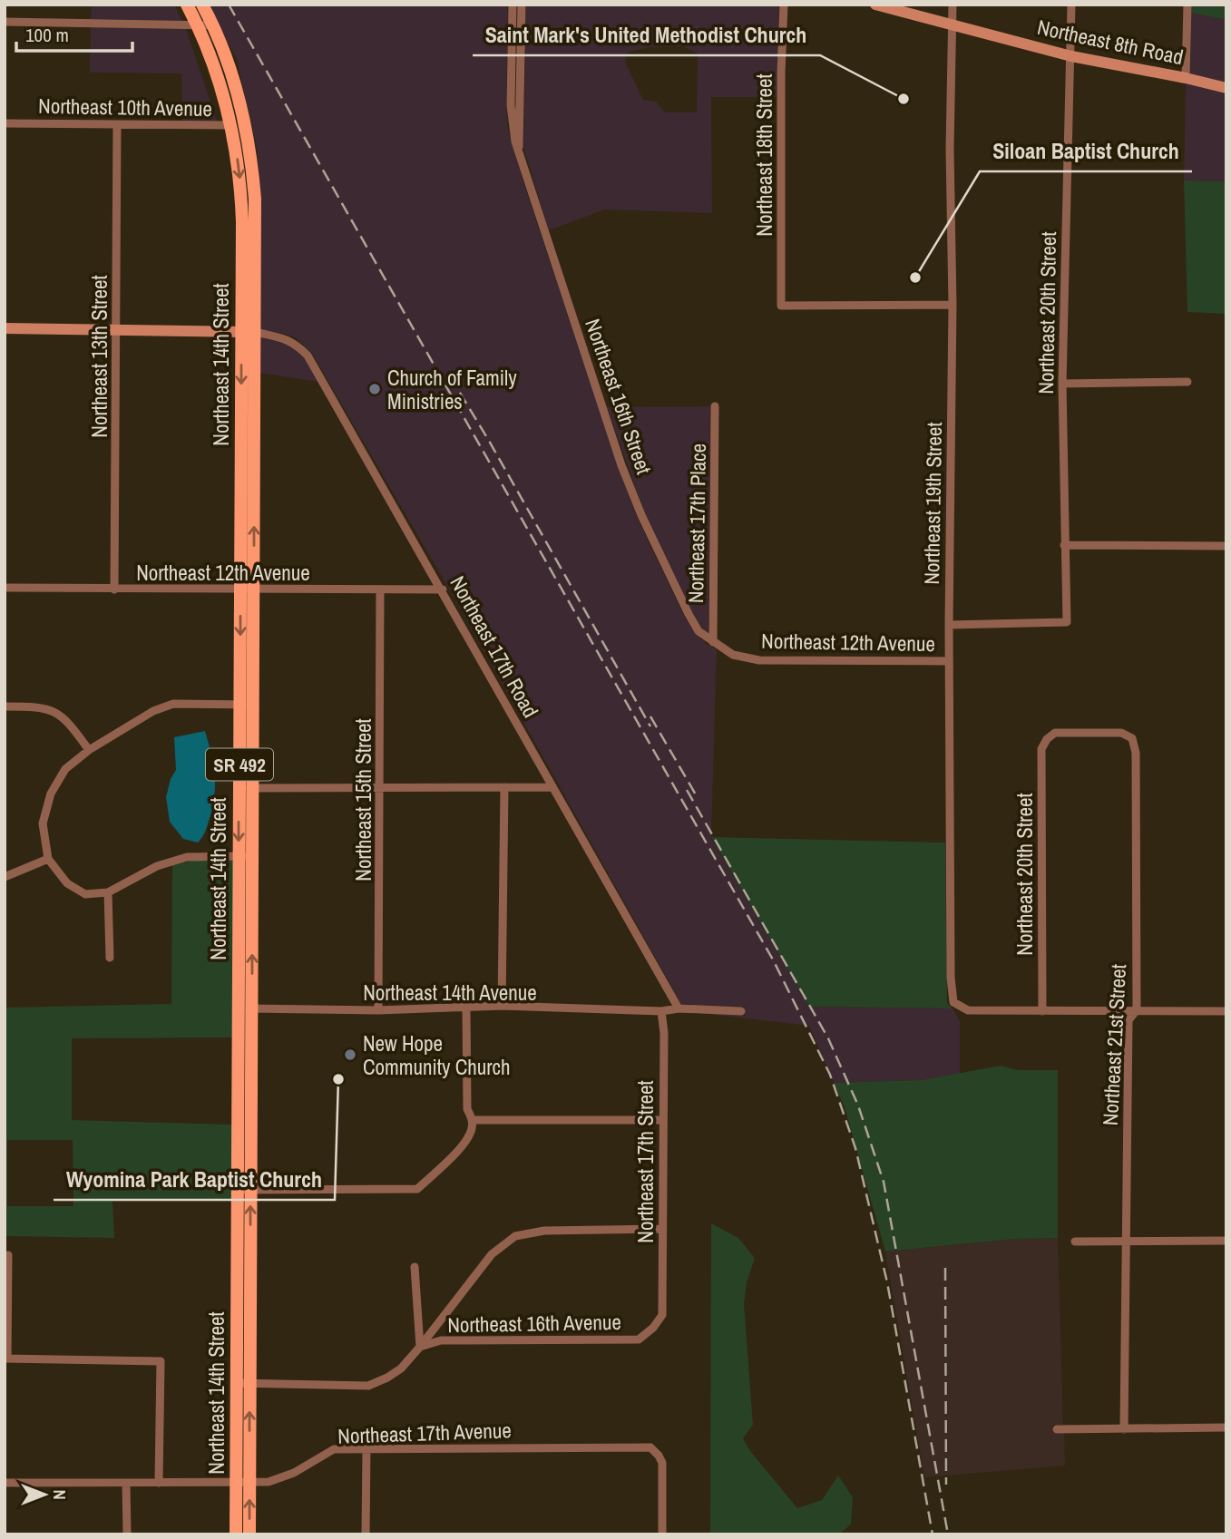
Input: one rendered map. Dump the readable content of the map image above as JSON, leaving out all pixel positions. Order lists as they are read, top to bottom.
{
  "streets": {
    "main road": ["Northeast 8th Road", "Northeast 14th Street", "SR 492"],
    "street": [
      "Northeast 10th Avenue",
      "Northeast 18th Street",
      "Northeast 20th Street",
      "Northeast 13th Street",
      "Northeast 16th Street",
      "Northeast 19th Street",
      "Northeast 17th Place",
      "Northeast 12th Avenue",
      "Northeast 17th Road",
      "Northeast 15th Street",
      "Northeast 14th Avenue",
      "Northeast 21st Street",
      "Northeast 17th Street",
      "Northeast 16th Avenue",
      "Northeast 17th Avenue"
    ]
  },
  "crossings": [
    ["Northeast 8th Road", "Northeast 20th Street"],
    ["Northeast 8th Road", "Northeast 19th Street"],
    ["Northeast 10th Avenue", "Northeast 13th Street"],
    ["Northeast 10th Avenue", "Northeast 14th Street"],
    ["Northeast 18th Street", "Northeast 19th Street"],
    ["Northeast 20th Street", "Northeast 19th Street"],
    ["Northeast 20th Street", "Northeast 12th Avenue"],
    ["Northeast 20th Street", "Northeast 21st Street"],
    ["Northeast 13th Street", "Northeast 12th Avenue"],
    ["Northeast 14th Street", "Northeast 12th Avenue"],
    ["Northeast 14th Street", "Northeast 17th Road"],
    ["Northeast 14th Street", "Northeast 14th Avenue"],
    ["Northeast 14th Street", "Northeast 16th Avenue"],
    ["Northeast 14th Street", "Northeast 17th Avenue"],
    ["Northeast 16th Street", "Northeast 17th Place"],
    ["Northeast 16th Street", "Northeast 12th Avenue"],
    ["Northeast 19th Street", "Northeast 12th Avenue"],
    ["Northeast 17th Place", "Northeast 12th Avenue"],
    ["Northeast 12th Avenue", "Northeast 17th Road"],
    ["Northeast 12th Avenue", "Northeast 15th Street"],
    ["Northeast 15th Street", "Northeast 14th Avenue"],
    ["Northeast 14th Avenue", "Northeast 17th Street"],
    ["Northeast 17th Street", "Northeast 16th Avenue"]
  ],
  "places": [
    "Saint Mark's United Methodist Church",
    "Siloan Baptist Church",
    "Church of Family Ministries",
    "New Hope Community Church",
    "Wyomina Park Baptist Church"
  ],
  "scale_bar": "100 m",
  "north": "right"
}
